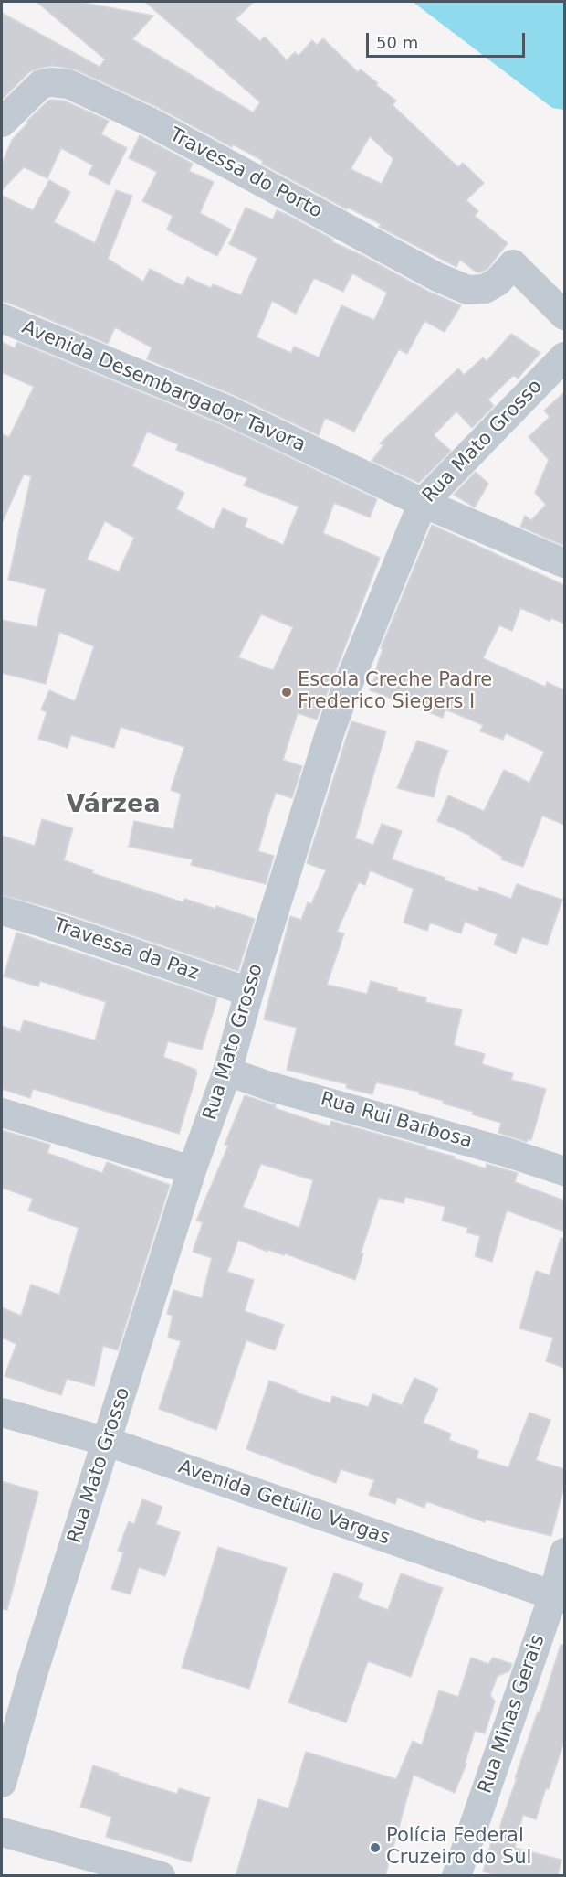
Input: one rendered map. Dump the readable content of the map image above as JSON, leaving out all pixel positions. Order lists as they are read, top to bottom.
{
  "streets": {
    "street": [
      "Travessa do Porto",
      "Avenida Desembargador Tavora",
      "Rua Mato Grosso",
      "Travessa da Paz",
      "Rua Rui Barbosa",
      "Avenida Getúlio Vargas",
      "Rua Minas Gerais"
    ]
  },
  "crossings": [
    ["Avenida Desembargador Tavora", "Rua Mato Grosso"],
    ["Rua Mato Grosso", "Travessa da Paz"],
    ["Rua Mato Grosso", "Rua Rui Barbosa"],
    ["Rua Mato Grosso", "Avenida Getúlio Vargas"],
    ["Avenida Getúlio Vargas", "Rua Minas Gerais"]
  ],
  "districts": ["Várzea"],
  "places": ["Escola Creche Padre Frederico Siegers I", "Polícia Federal Cruzeiro do Sul"],
  "scale_bar": "50 m"
}
